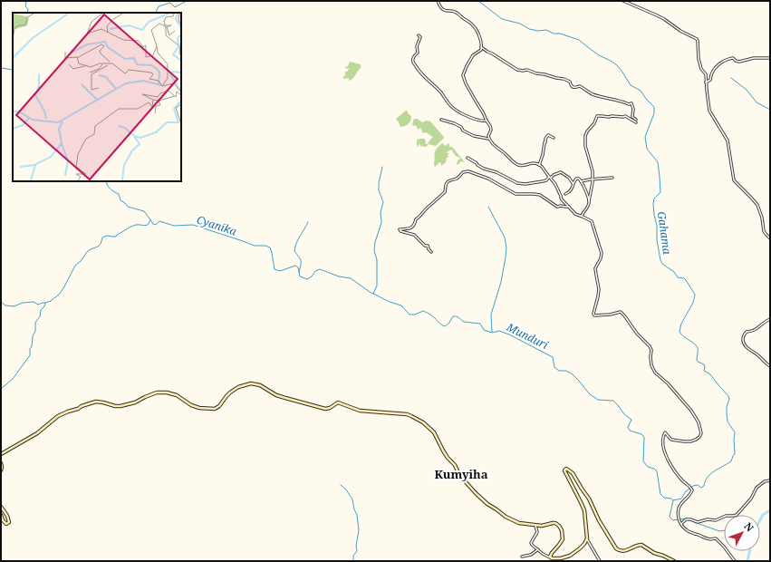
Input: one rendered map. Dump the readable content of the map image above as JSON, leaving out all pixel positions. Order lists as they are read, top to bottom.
{
  "districts": ["Kumyiha"],
  "water": ["Cyanika", "Gahama", "Munduri"],
  "north": "top right"
}
